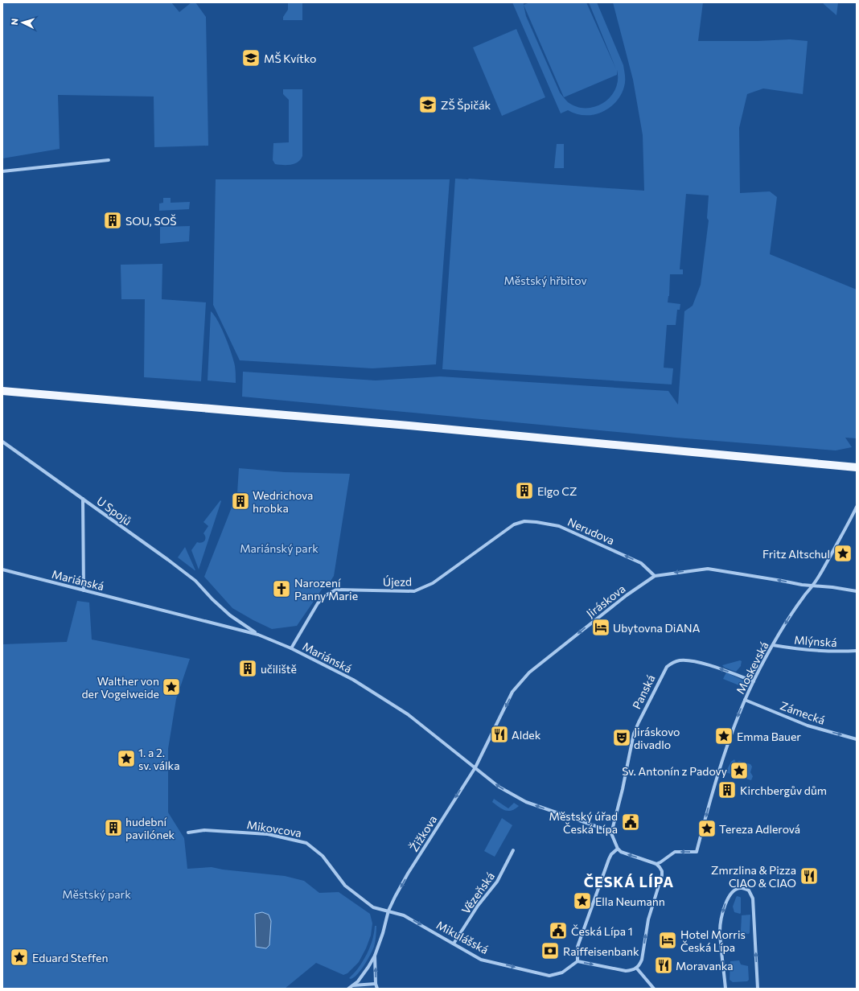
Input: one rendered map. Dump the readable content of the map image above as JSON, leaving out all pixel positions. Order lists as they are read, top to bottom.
{
  "streets": {
    "street": [
      "U Spojů",
      "Nerudova",
      "Mariánská",
      "Újezd",
      "Jiráskova",
      "Mlýnská",
      "Moskevská",
      "Panská",
      "Zámecká",
      "Mikovcova",
      "Žižkova",
      "Vězeňská",
      "Mikulášská"
    ]
  },
  "crossings": [
    ["U Spojů", "Mariánská"],
    ["Nerudova", "Újezd"],
    ["Nerudova", "Jiráskova"],
    ["Mariánská", "Újezd"],
    ["Mariánská", "Jiráskova"],
    ["Mariánská", "Panská"],
    ["Mariánská", "Žižkova"],
    ["Jiráskova", "Moskevská"],
    ["Jiráskova", "Žižkova"],
    ["Mlýnská", "Moskevská"],
    ["Moskevská", "Panská"],
    ["Moskevská", "Zámecká"],
    ["Mikovcova", "Žižkova"],
    ["Mikovcova", "Mikulášská"],
    ["Žižkova", "Mikulášská"],
    ["Vězeňská", "Mikulášská"]
  ],
  "one_way": [
    "Nerudova",
    "Jiráskova",
    "Moskevská",
    "Zámecká",
    "Žižkova",
    "Mikulášská"
  ],
  "districts": ["ČESKÁ LÍPA"],
  "parks": ["Městský hřbitov", "Mariánský park", "Městský park"],
  "places": {
    "school or university": ["MŠ Kvítko", "ZŠ Špičák"],
    "building": [
      "SOU, SOŠ",
      "Elgo CZ",
      "Wedrichova hrobka",
      "učiliště",
      "Kirchbergův dům",
      "hudební pavilónek"
    ],
    "place": [
      "Fritz Altschul",
      "Walther von der Vogelweide",
      "Emma Bauer",
      "1. a 2. sv. válka",
      "Sv. Antonín z Padovy",
      "Tereza Adlerová",
      "Ella Neumann",
      "Eduard Steffen"
    ],
    "church": ["Narození Panny Marie"],
    "hotel": ["Ubytovna DiANA", "Hotel Morris Česká Lípa"],
    "restaurant": ["Aldek", "Zmrzlina & Pizza CIAO & CIAO", "Moravanka"],
    "theatre": ["Jiráskovo divadlo"],
    "public building": ["Městský úřad Česká Lípa", "Česká Lípa 1"],
    "bank": ["Raiffeisenbank"]
  },
  "north": "left"
}
